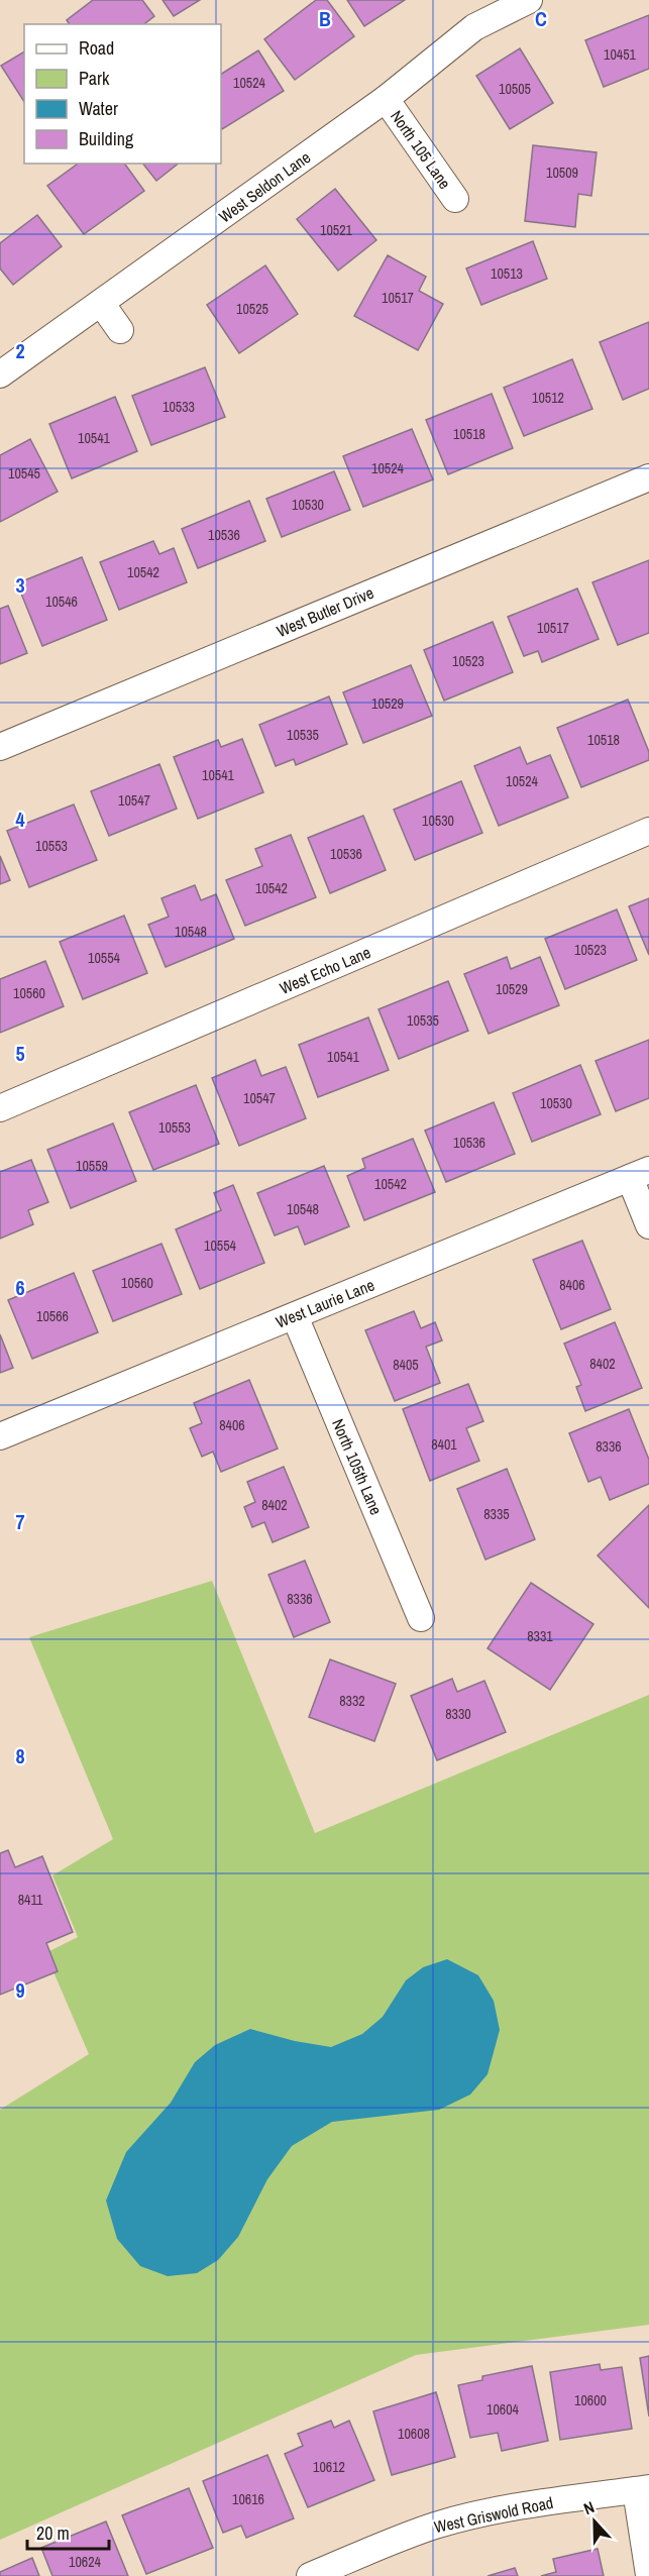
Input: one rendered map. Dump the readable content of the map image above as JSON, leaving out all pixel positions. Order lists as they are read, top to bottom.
{
  "streets": {
    "street": [
      "North 105 Lane",
      "West Seldon Lane",
      "West Butler Drive",
      "West Echo Lane",
      "West Laurie Lane",
      "North 105th Lane",
      "West Griswold Road"
    ]
  },
  "crossings": [
    ["North 105 Lane", "West Seldon Lane"],
    ["West Laurie Lane", "North 105th Lane"]
  ],
  "house_numbers": [
    "10451",
    "10524",
    "10505",
    "10509",
    "10521",
    "10513",
    "10517",
    "10525",
    "10512",
    "10533",
    "10518",
    "10541",
    "10524",
    "10545",
    "10530",
    "10536",
    "10542",
    "10546",
    "10517",
    "10523",
    "10529",
    "10535",
    "10518",
    "10541",
    "10524",
    "10547",
    "10530",
    "10553",
    "10536",
    "10542",
    "10548",
    "10523",
    "10554",
    "10529",
    "10560",
    "10535",
    "10541",
    "10547",
    "10530",
    "10553",
    "10536",
    "10559",
    "10542",
    "10548",
    "10554",
    "10560",
    "8406",
    "10566",
    "8402",
    "8405",
    "8406",
    "8401",
    "8336",
    "8402",
    "8335",
    "8336",
    "8331",
    "8332",
    "8330",
    "8411",
    "10600",
    "10604",
    "10608",
    "10612",
    "10616",
    "10624"
  ],
  "legend": [
    "Road",
    "Park",
    "Water",
    "Building"
  ],
  "scale_bar": "20 m",
  "north": "top",
  "grid": {
    "columns": ["B", "C"],
    "rows": [
      "2",
      "3",
      "4",
      "5",
      "6",
      "7",
      "8",
      "9"
    ]
  }
}
